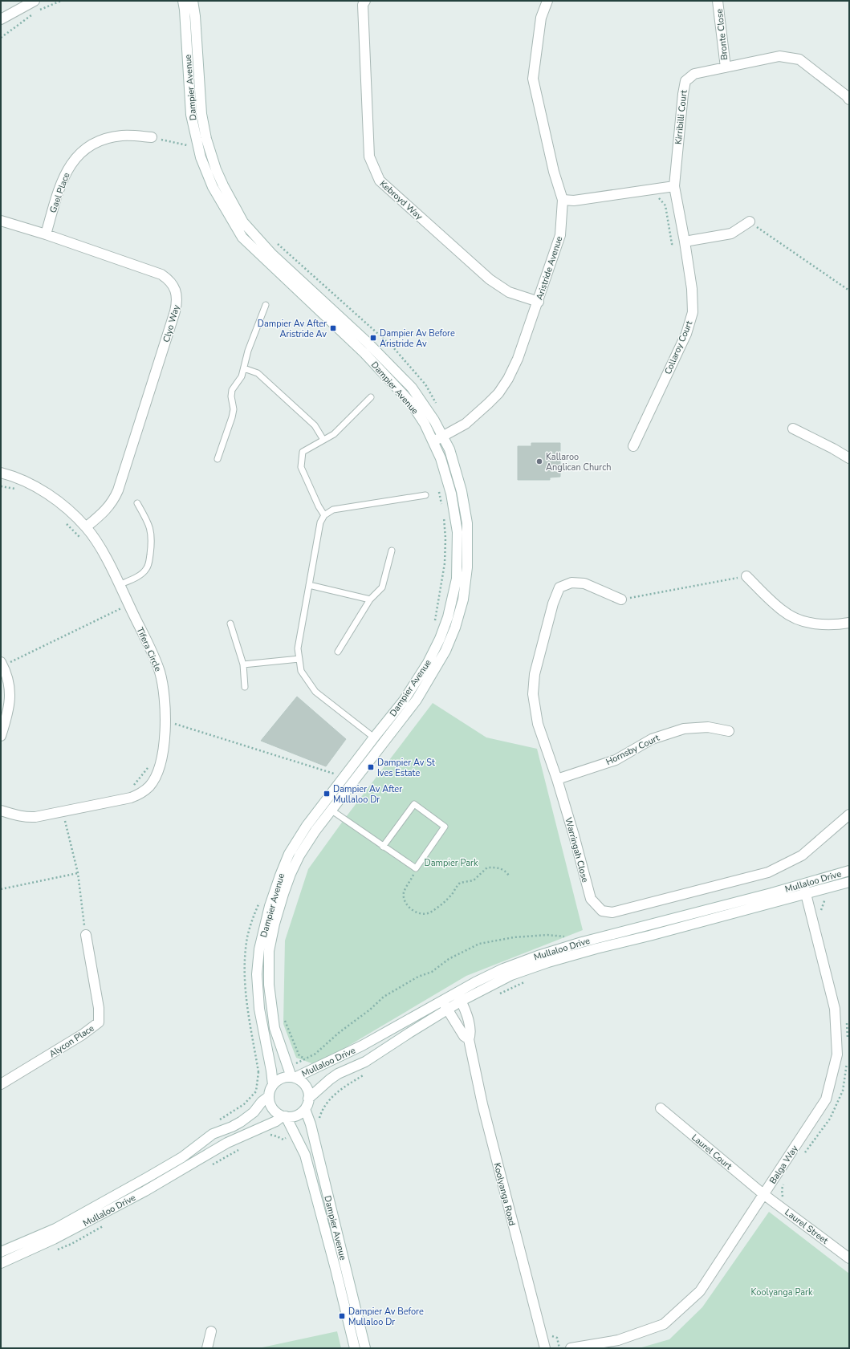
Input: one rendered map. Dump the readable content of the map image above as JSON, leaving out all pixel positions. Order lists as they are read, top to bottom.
{
  "streets": {
    "street": [
      "Bronte Close",
      "Dampier Avenue",
      "Kirribilli Court",
      "Gael Place",
      "Kebroyd Way",
      "Aristride Avenue",
      "Clyo Way",
      "Collaroy Court",
      "Tifera Circle",
      "Hornsby Court",
      "Warringah Close",
      "Mullaloo Drive",
      "Alycon Place",
      "Laurel Court",
      "Balga Way",
      "Koolyanga Road",
      "Laurel Street"
    ]
  },
  "crossings": [
    ["Bronte Close", "Kirribilli Court"],
    ["Dampier Avenue", "Aristride Avenue"],
    ["Dampier Avenue", "Mullaloo Drive"],
    ["Kirribilli Court", "Collaroy Court"],
    ["Gael Place", "Clyo Way"],
    ["Kebroyd Way", "Aristride Avenue"],
    ["Clyo Way", "Tifera Circle"],
    ["Hornsby Court", "Warringah Close"],
    ["Mullaloo Drive", "Balga Way"],
    ["Mullaloo Drive", "Koolyanga Road"],
    ["Laurel Court", "Balga Way"],
    ["Laurel Court", "Laurel Street"],
    ["Balga Way", "Laurel Street"]
  ],
  "parks": ["Dampier Park", "Koolyanga Park"],
  "places": {
    "transit": [
      "Dampier Av After Aristride Av",
      "Dampier Av Before Aristride Av",
      "Dampier Av St Ives Estate",
      "Dampier Av After Mullaloo Dr",
      "Dampier Av Before Mullaloo Dr"
    ],
    "other": ["Kallaroo Anglican Church"]
  }
}
